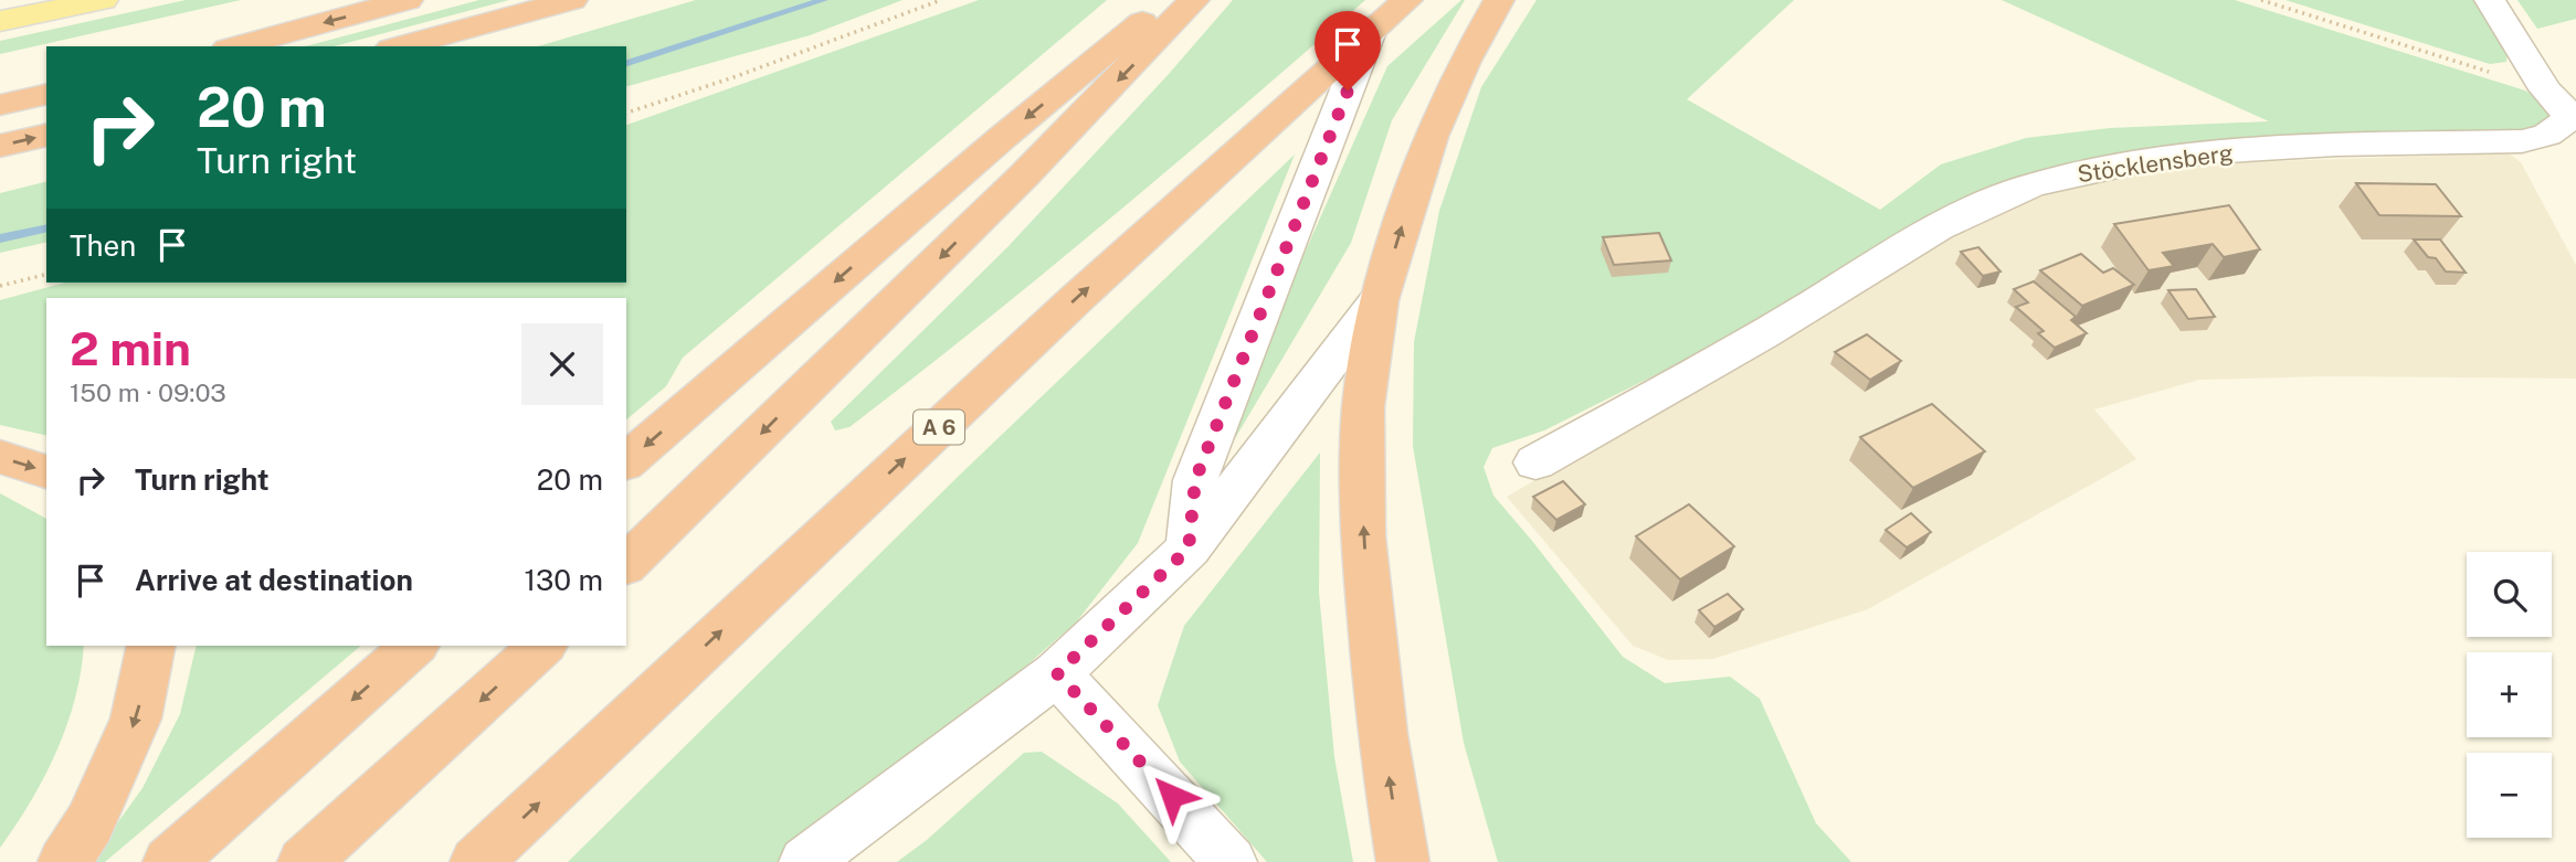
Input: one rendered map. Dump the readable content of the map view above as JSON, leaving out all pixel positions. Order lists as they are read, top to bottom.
{
  "streets": {
    "highway": ["A 6"],
    "lane": ["Stöcklensberg"]
  },
  "page": {
    "turn": ["20 m", "Turn right"],
    "then": "Then",
    "heading": ["2 min", "150 m · 09:03"],
    "list": [
      {
        "name": "Turn right",
        "value": "20 m"
      },
      {
        "name": "Arrive at destination",
        "value": "130 m"
      }
    ],
    "map_buttons": ["+", "−"]
  }
}
